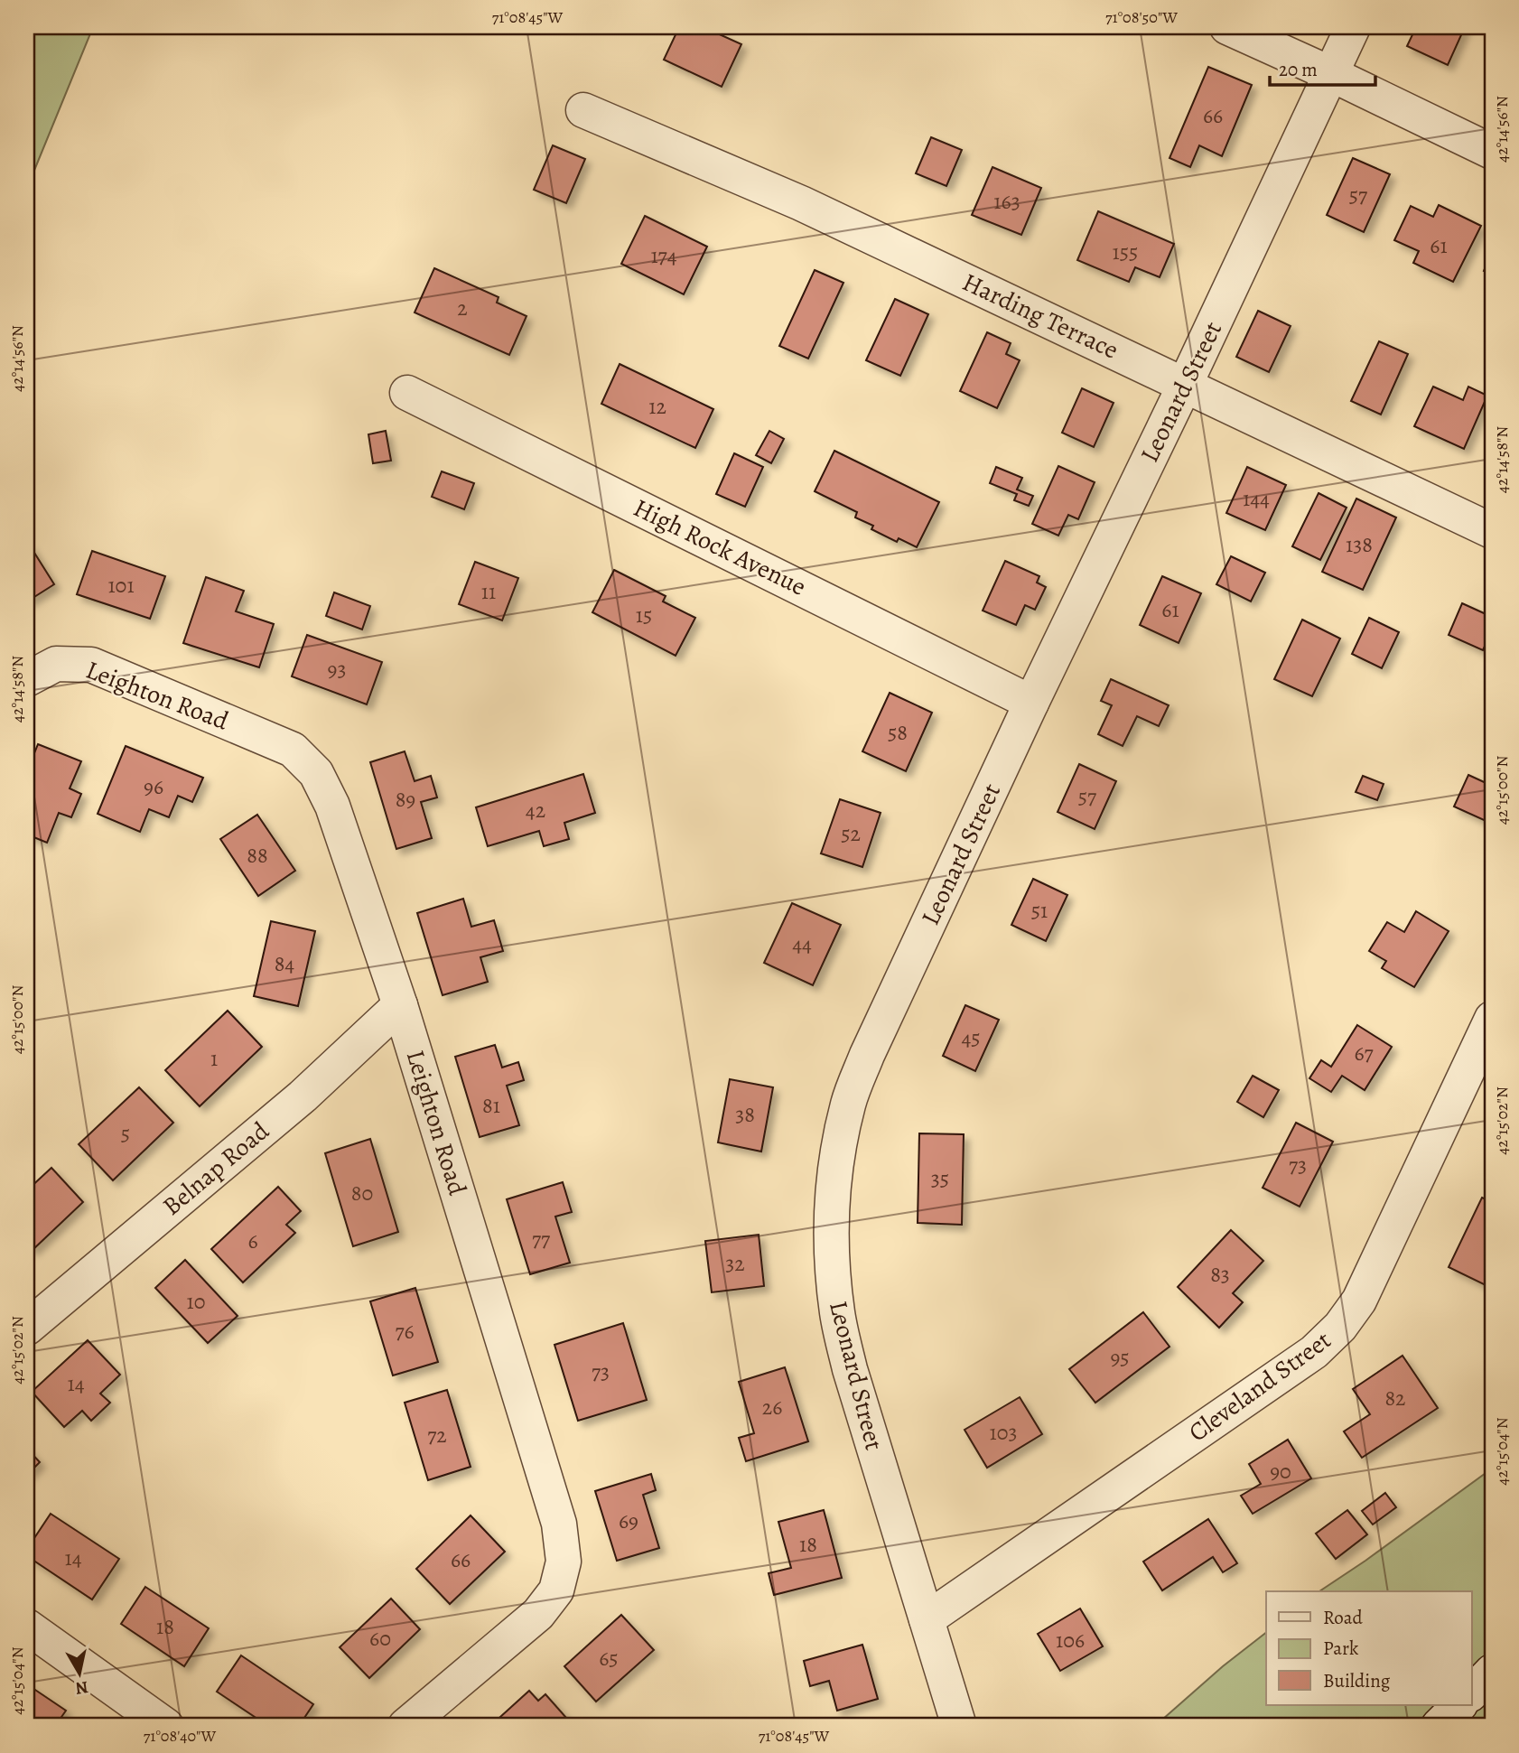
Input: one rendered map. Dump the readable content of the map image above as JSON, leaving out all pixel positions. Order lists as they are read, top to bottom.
{
  "streets": {
    "street": [
      "Harding Terrace",
      "Leonard Street",
      "High Rock Avenue",
      "Leighton Road",
      "Belnap Road",
      "Cleveland Street"
    ]
  },
  "crossings": [
    ["Harding Terrace", "Leonard Street"],
    ["Leonard Street", "High Rock Avenue"],
    ["Leonard Street", "Cleveland Street"],
    ["Leighton Road", "Belnap Road"]
  ],
  "house_numbers": [
    "66",
    "57",
    "163",
    "61",
    "155",
    "174",
    "2",
    "12",
    "144",
    "138",
    "101",
    "11",
    "61",
    "15",
    "93",
    "58",
    "96",
    "57",
    "89",
    "42",
    "52",
    "88",
    "51",
    "44",
    "84",
    "45",
    "67",
    "1",
    "81",
    "38",
    "5",
    "73",
    "35",
    "80",
    "77",
    "6",
    "32",
    "83",
    "10",
    "76",
    "95",
    "73",
    "14",
    "82",
    "26",
    "103",
    "72",
    "90",
    "69",
    "18",
    "14",
    "66",
    "18",
    "60",
    "106",
    "65"
  ],
  "legend": ["Road", "Park", "Building"],
  "scale_bar": "20 m",
  "north": "bottom",
  "coordinates": [
    "71°08'45\"W",
    "71°08'50\"W",
    "42°14'56\"N",
    "42°14'58\"N",
    "42°15'00\"N",
    "42°15'02\"N",
    "42°15'04\"N",
    "71°08'40\"W"
  ]
}
